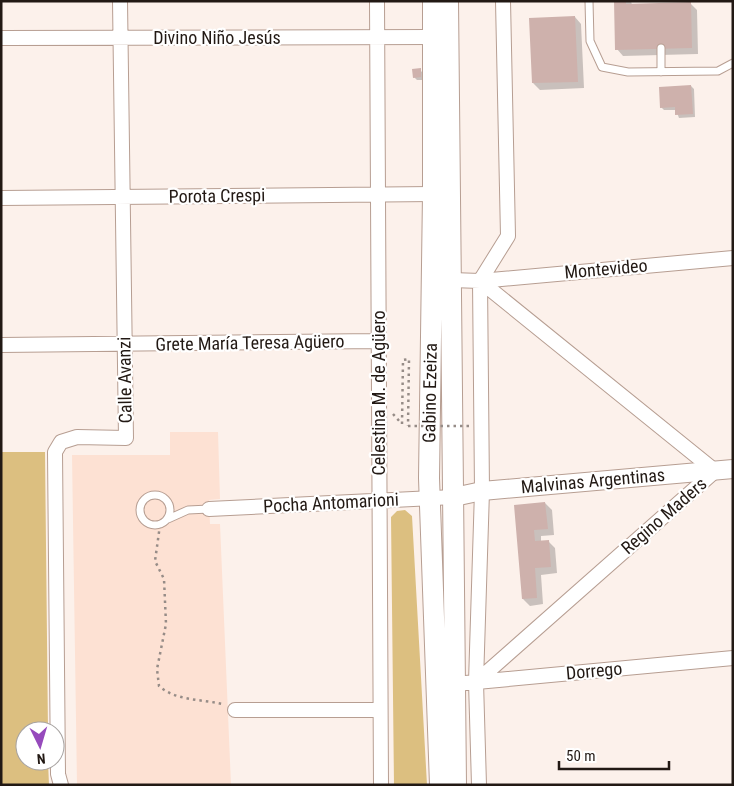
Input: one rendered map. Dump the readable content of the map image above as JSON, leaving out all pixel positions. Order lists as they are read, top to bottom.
{
  "streets": {
    "main road": ["Gabino Ezeiza"],
    "street": [
      "Divino Niño Jesús",
      "Porota Crespi",
      "Montevideo",
      "Grete María Teresa Agüero",
      "Calle Avanzi",
      "Celestina M. de Agüero",
      "Malvinas Argentinas",
      "Pocha Antomarioni",
      "Regino Maders",
      "Dorrego"
    ]
  },
  "crossings": [
    ["Divino Niño Jesús", "Calle Avanzi"],
    ["Divino Niño Jesús", "Celestina M. de Agüero"],
    ["Divino Niño Jesús", "Gabino Ezeiza"],
    ["Porota Crespi", "Calle Avanzi"],
    ["Porota Crespi", "Celestina M. de Agüero"],
    ["Porota Crespi", "Gabino Ezeiza"],
    ["Montevideo", "Gabino Ezeiza"],
    ["Montevideo", "Regino Maders"],
    ["Grete María Teresa Agüero", "Calle Avanzi"],
    ["Grete María Teresa Agüero", "Celestina M. de Agüero"],
    ["Celestina M. de Agüero", "Pocha Antomarioni"],
    ["Gabino Ezeiza", "Malvinas Argentinas"],
    ["Gabino Ezeiza", "Pocha Antomarioni"],
    ["Gabino Ezeiza", "Dorrego"],
    ["Malvinas Argentinas", "Pocha Antomarioni"],
    ["Malvinas Argentinas", "Regino Maders"],
    ["Regino Maders", "Dorrego"]
  ],
  "scale_bar": "50 m",
  "north": "bottom"
}
